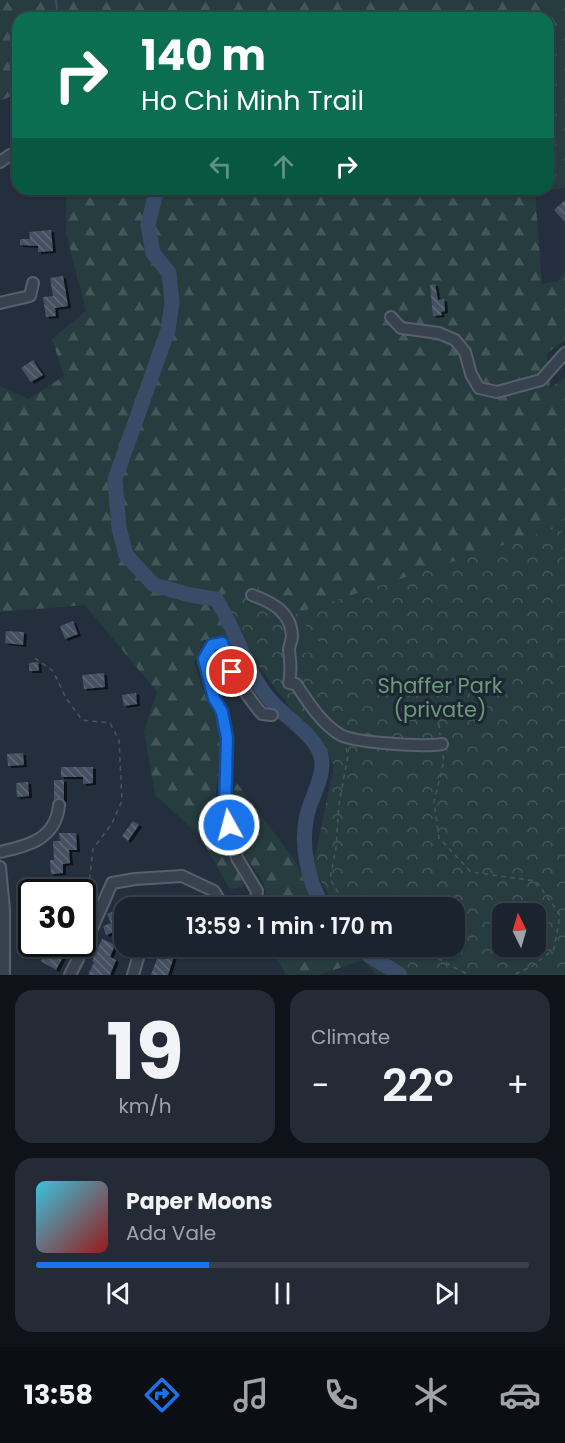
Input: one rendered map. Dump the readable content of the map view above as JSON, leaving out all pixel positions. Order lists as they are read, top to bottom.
{
  "parks": ["Shaffer Park (private)"],
  "north": "top",
  "page": {
    "turn": ["140 m", "Ho Chi Minh Trail"],
    "limit": "30",
    "trip": "13:59 · 1 min · 170 m",
    "tile": [
      ["19", "km/h"],
      "Climate"
    ],
    "heat": ["−", "22°", "+"],
    "song": ["Paper Moons", "Ada Vale"],
    "tabs": "13:58"
  }
}
